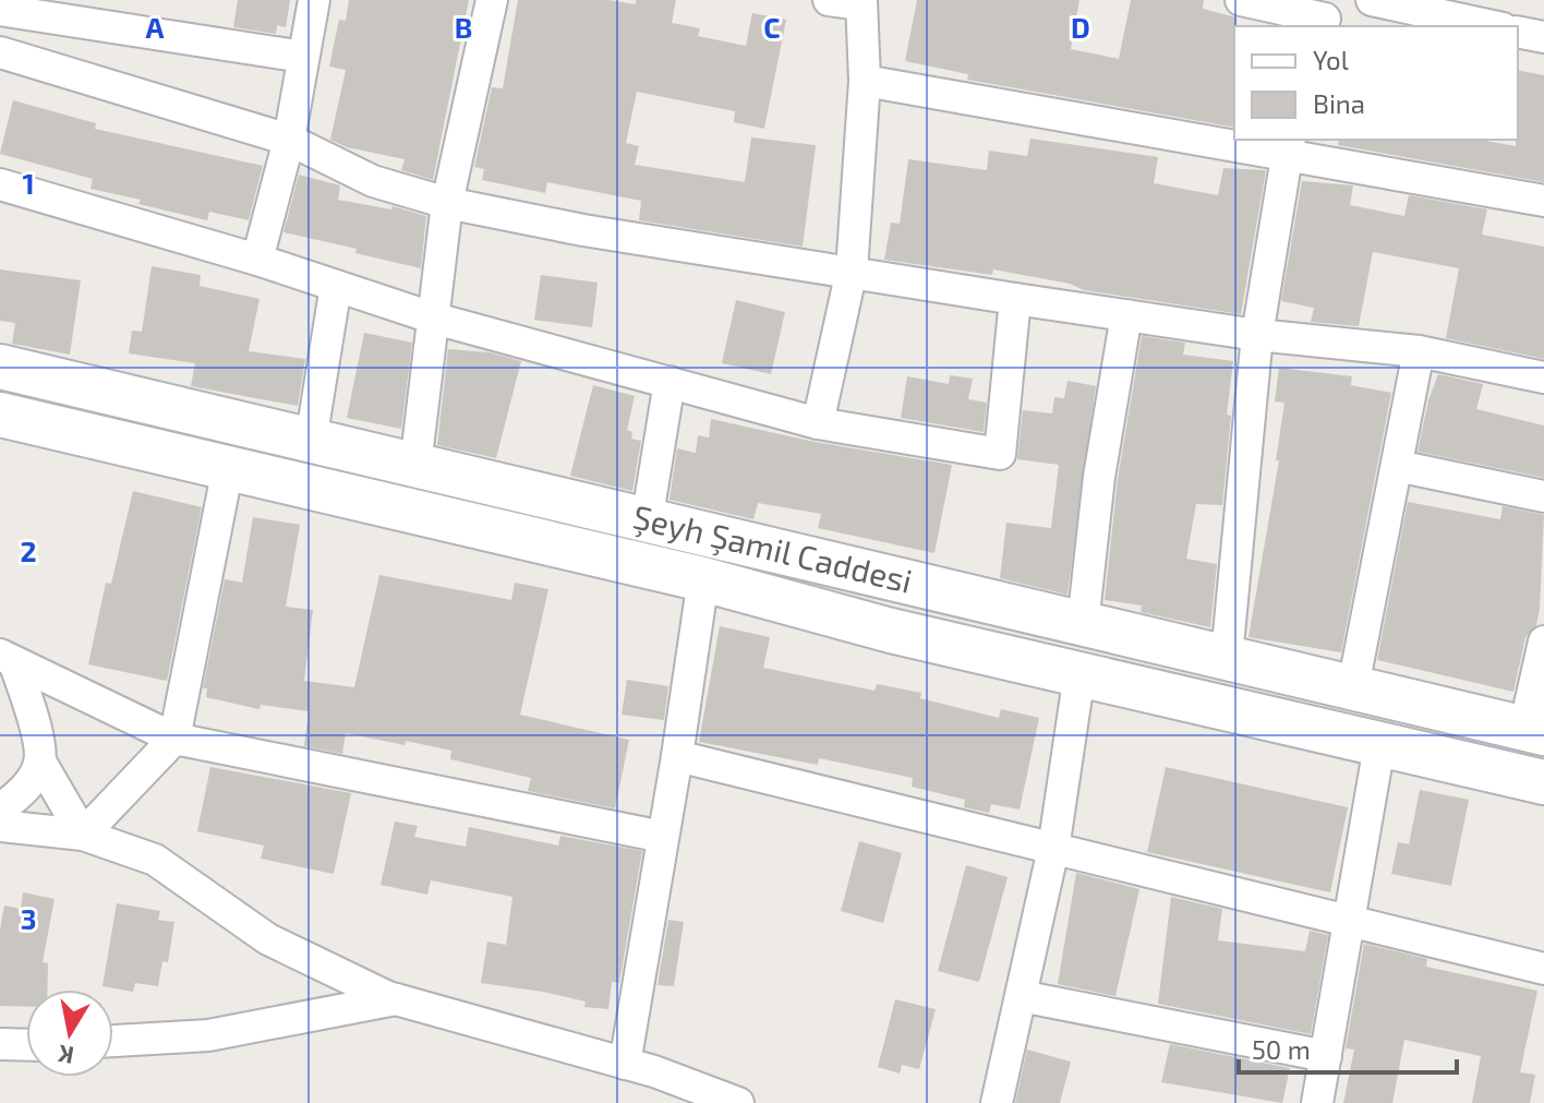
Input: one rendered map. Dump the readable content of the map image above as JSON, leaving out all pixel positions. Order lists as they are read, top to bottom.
{
  "streets": {
    "main road": ["Şeyh Şamil Caddesi"]
  },
  "legend": ["Yol", "Bina"],
  "scale_bar": "50 m",
  "north": "bottom",
  "grid": {
    "columns": [
      "A",
      "B",
      "C",
      "D"
    ],
    "rows": ["1", "2", "3"]
  }
}
